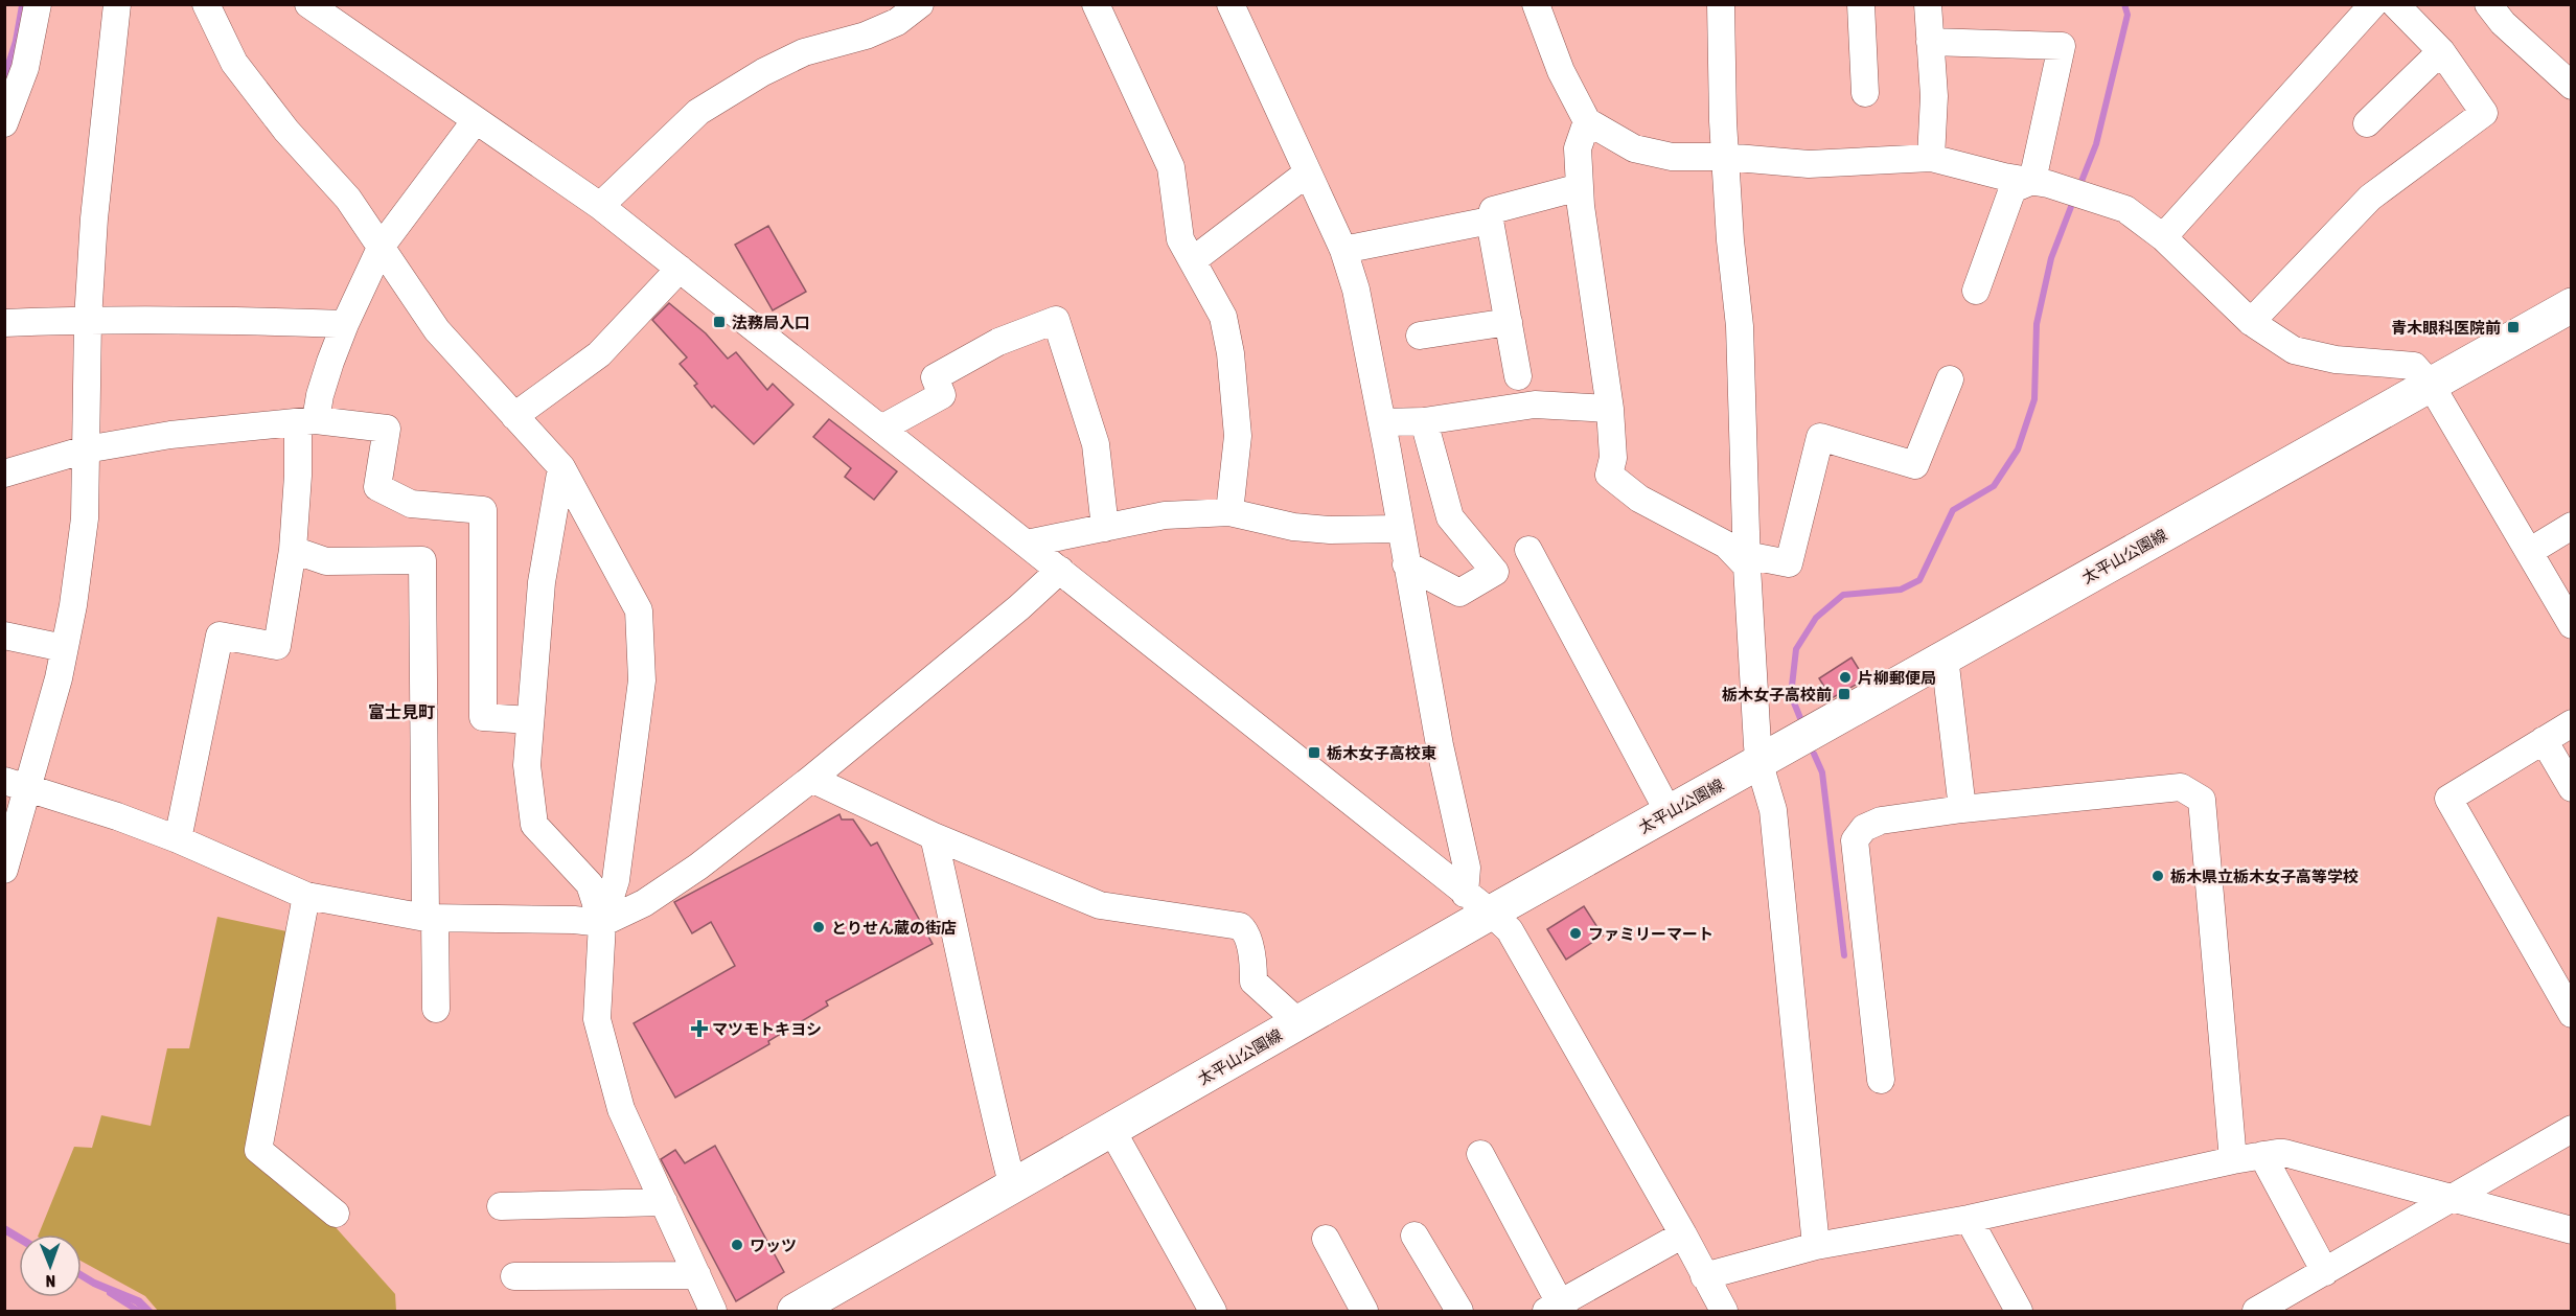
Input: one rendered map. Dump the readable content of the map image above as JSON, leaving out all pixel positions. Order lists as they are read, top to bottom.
{
  "streets": {
    "main road": ["太平山公園線"]
  },
  "districts": ["富士見町"],
  "places": {
    "transit": [
      "法務局入口",
      "青木眼科医院前",
      "栃木女子高校前",
      "栃木女子高校東"
    ],
    "other": [
      "片柳郵便局",
      "栃木県立栃木女子高等学校",
      "とりせん蔵の街店",
      "ファミリーマート",
      "ワッツ"
    ],
    "health": ["マツモトキヨシ"]
  },
  "north": "bottom"
}
